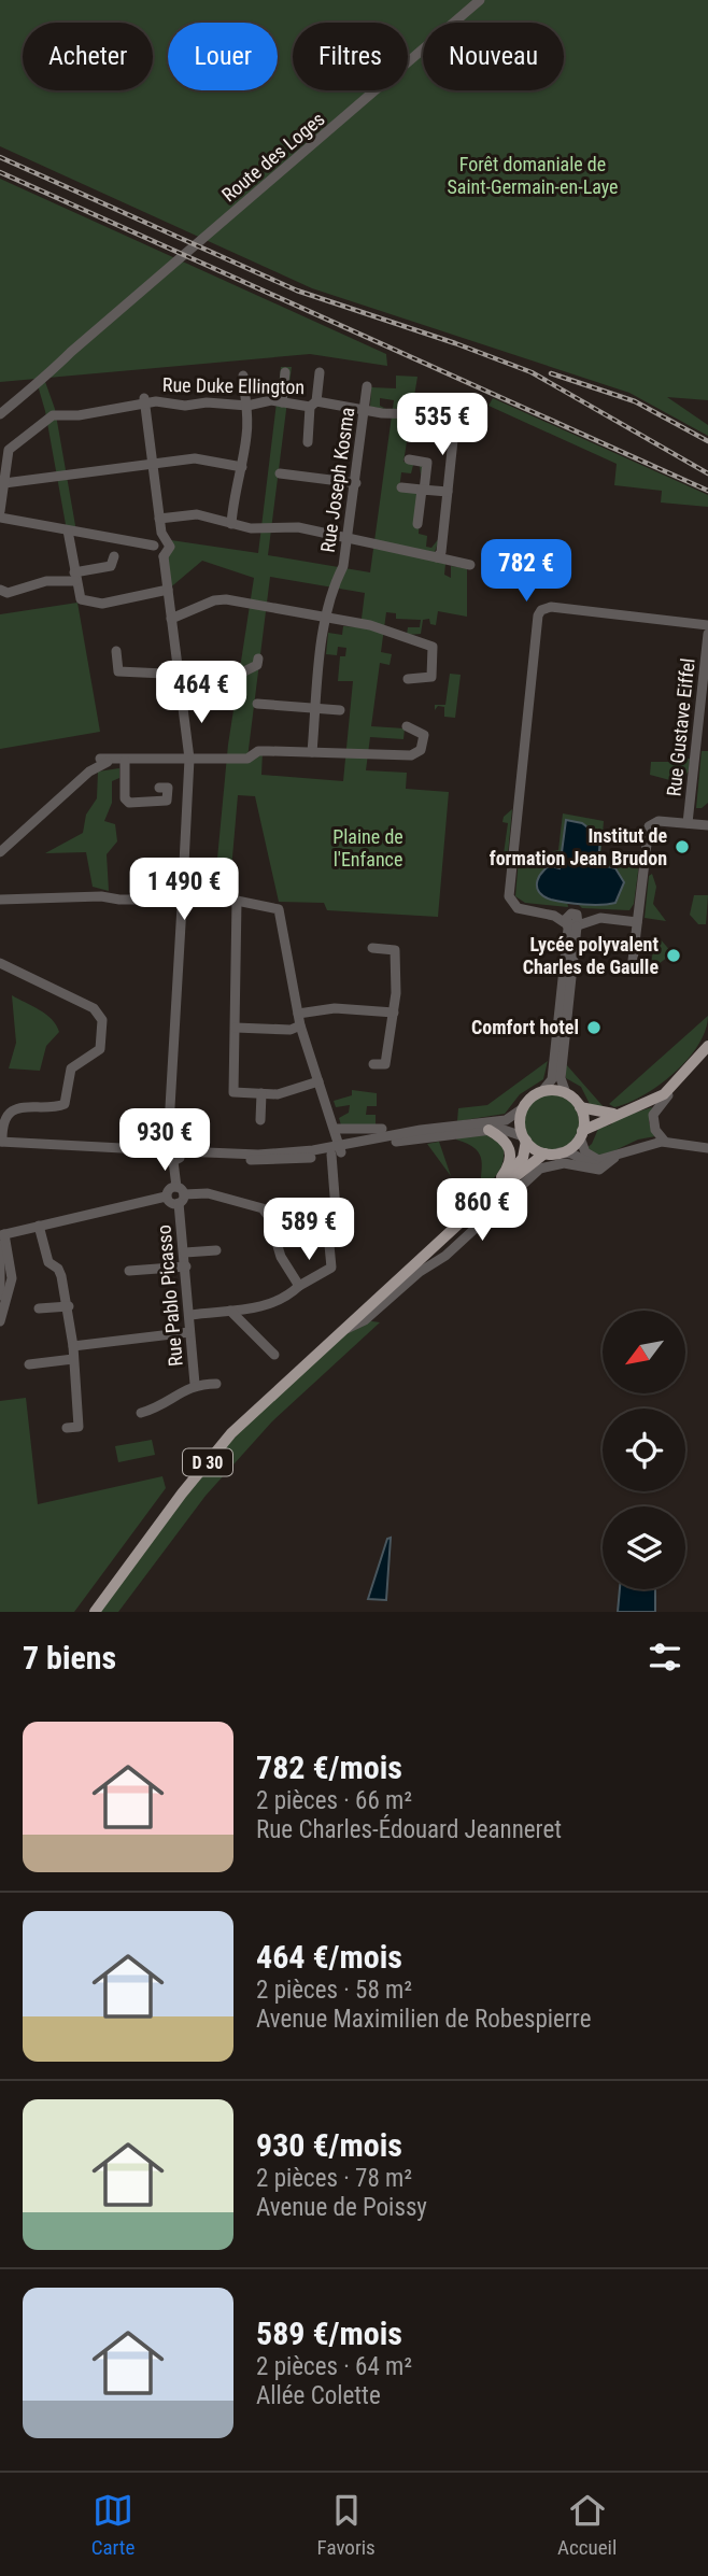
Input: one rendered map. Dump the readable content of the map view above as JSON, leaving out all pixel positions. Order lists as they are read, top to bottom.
{
  "streets": {
    "main road": ["D 30"],
    "street": [
      "Route des Loges",
      "Rue Duke Ellington",
      "Rue Joseph Kosma",
      "Rue Gustave Eiffel",
      "Rue Pablo Picasso"
    ]
  },
  "crossings": [
    ["Rue Duke Ellington", "Rue Joseph Kosma"]
  ],
  "parks": ["Forêt domaniale de Saint-Germain-en-Laye", "Plaine de l'Enfance"],
  "places": ["Institut de formation Jean Brudon", "Lycée polyvalent Charles de Gaulle", "Comfort hotel"],
  "north": "bottom left",
  "page": {
    "chip": [
      "Acheter",
      "Louer",
      "Filtres",
      "Nouveau"
    ],
    "price": [
      "535 €",
      "782 €",
      "464 €",
      "1 490 €",
      "930 €",
      "860 €",
      "589 €"
    ],
    "heading": "7 biens",
    "list": [
      {
        "name": "782 €/mois",
        "note": "2 pièces · 66 m² · Rue Charles-Édouard Jeanneret"
      },
      {
        "name": "464 €/mois",
        "note": "2 pièces · 58 m² · Avenue Maximilien de Robespierre"
      },
      {
        "name": "930 €/mois",
        "note": "2 pièces · 78 m² · Avenue de Poissy"
      },
      {
        "name": "589 €/mois",
        "note": "2 pièces · 64 m² · Allée Colette"
      }
    ],
    "tabs": ["Carte", "Favoris", "Accueil"]
  }
}
